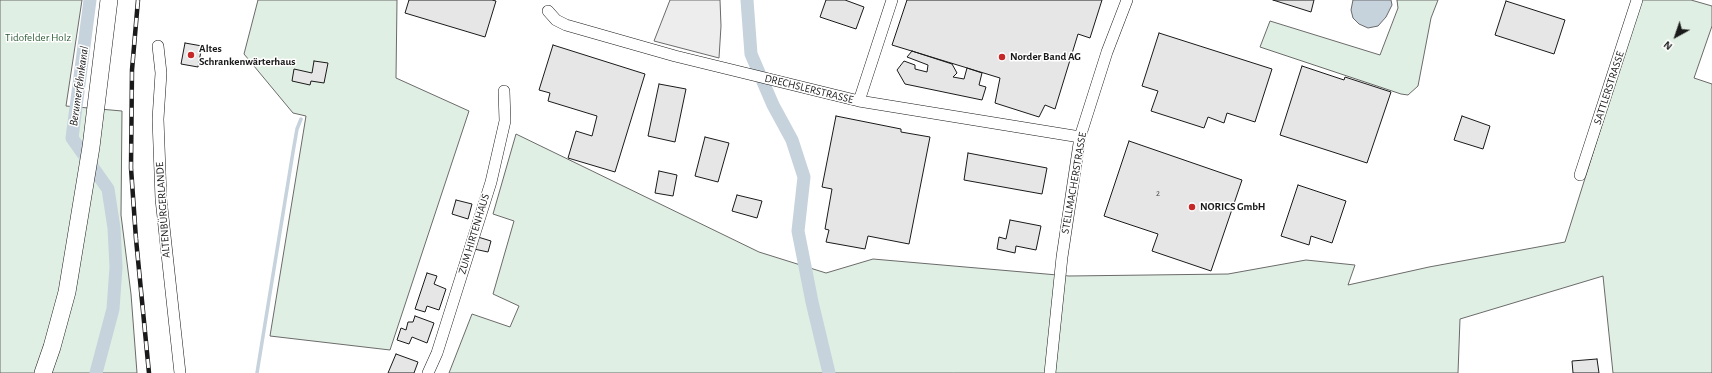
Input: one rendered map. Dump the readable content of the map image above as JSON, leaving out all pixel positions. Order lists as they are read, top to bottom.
{
  "streets": {
    "street": [
      "SATTLERSTRASSE",
      "DRECHSLERSTRASSE",
      "STELLMACHERSTRASSE",
      "ALTENBÜRGERLANDE",
      "ZUM HIRTENHAUS"
    ]
  },
  "crossings": [
    ["DRECHSLERSTRASSE", "STELLMACHERSTRASSE"]
  ],
  "water": ["Berumerfehnkanal"],
  "parks": ["Tidofelder Holz"],
  "places": ["Altes Schrankenwärterhaus", "Norder Band AG", "NORICS GmbH"],
  "house_numbers": ["2"],
  "north": "bottom left"
}
